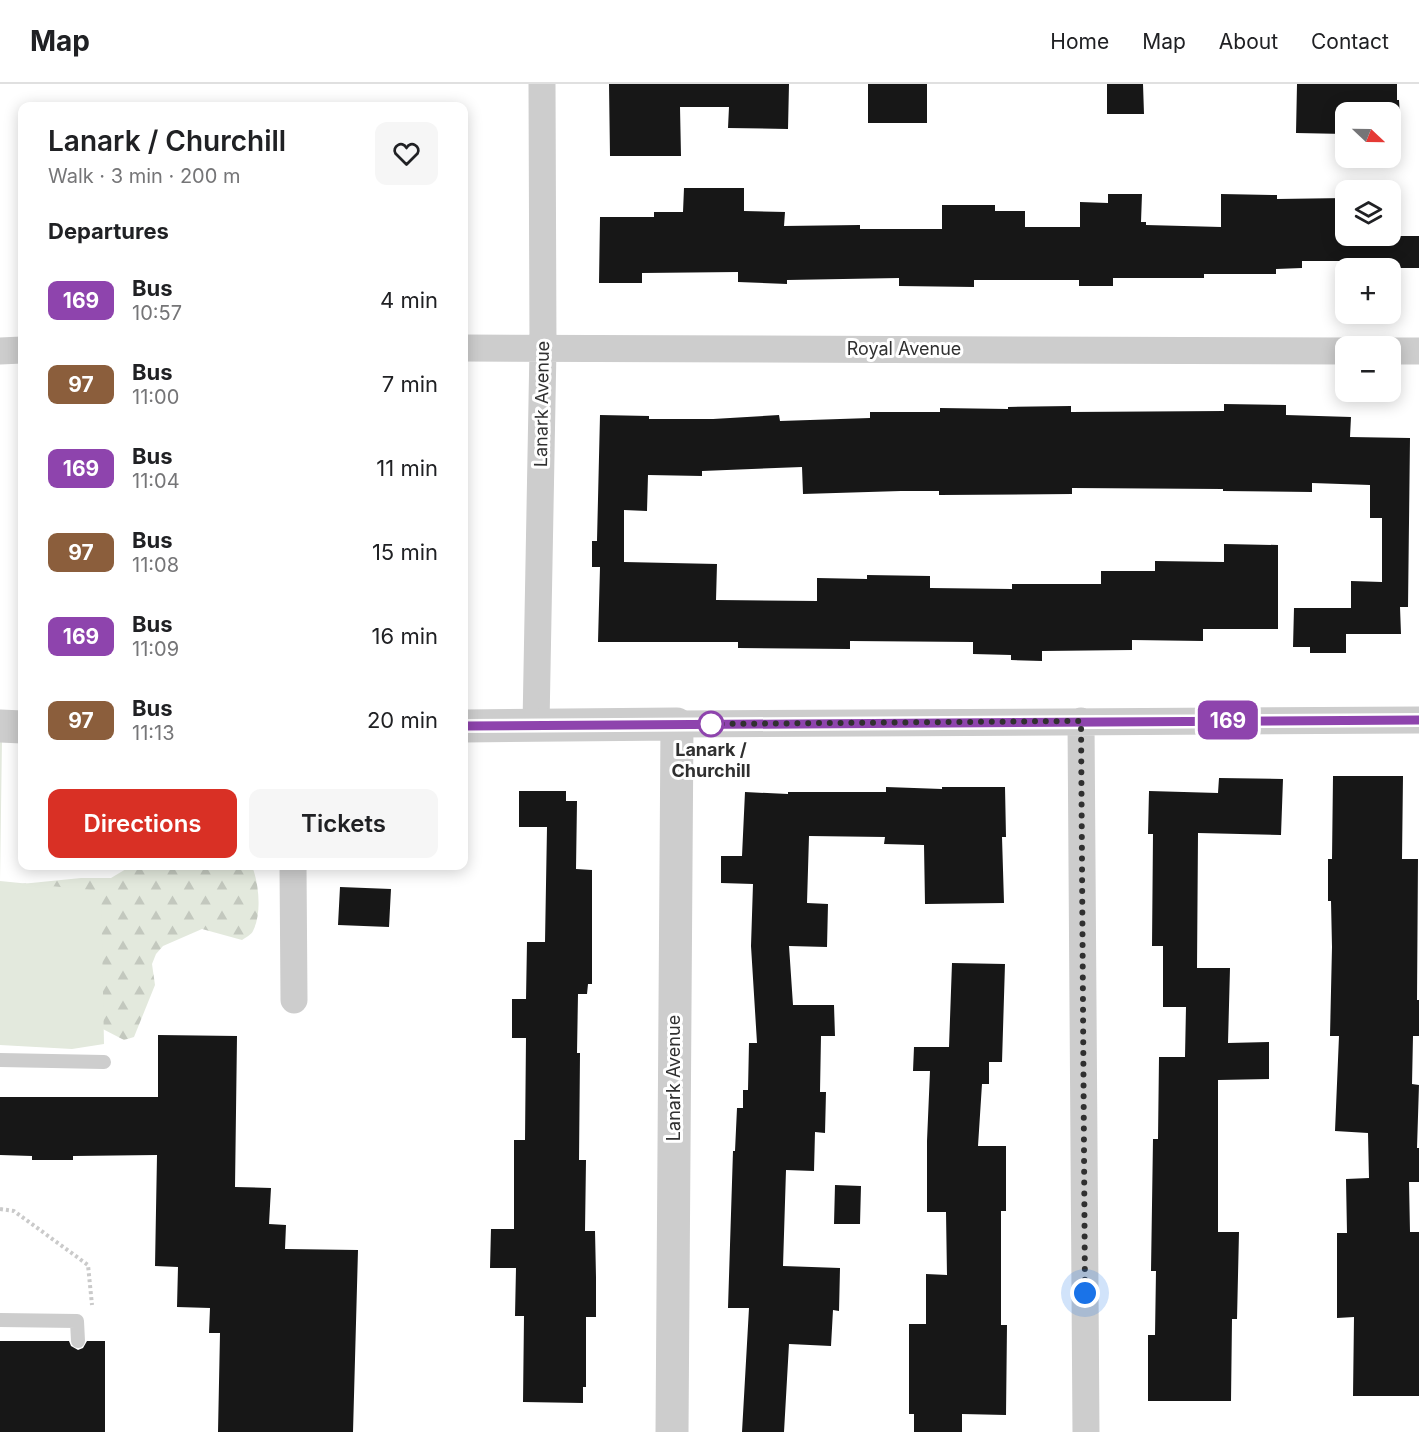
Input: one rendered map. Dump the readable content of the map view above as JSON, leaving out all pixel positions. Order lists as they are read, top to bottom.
{
  "streets": {
    "street": ["Royal Avenue", "Lanark Avenue"]
  },
  "crossings": [
    ["Royal Avenue", "Lanark Avenue"]
  ],
  "places": ["Lanark / Churchill"],
  "lines": ["bus line 169"],
  "north": "right",
  "page": {
    "header": "Map",
    "nav": [
      "Home",
      "Map",
      "About",
      "Contact"
    ],
    "on_map": "169",
    "map_buttons": ["+", "−"],
    "heading": [
      ["Lanark / Churchill", "Walk · 3 min · 200 m"],
      "Departures"
    ],
    "list": [
      {
        "mark": "169",
        "name": "Bus",
        "note": "10:57",
        "value": "4 min"
      },
      {
        "mark": "97",
        "name": "Bus",
        "note": "11:00",
        "value": "7 min"
      },
      {
        "mark": "169",
        "name": "Bus",
        "note": "11:04",
        "value": "11 min"
      },
      {
        "mark": "97",
        "name": "Bus",
        "note": "11:08",
        "value": "15 min"
      },
      {
        "mark": "169",
        "name": "Bus",
        "note": "11:09",
        "value": "16 min"
      },
      {
        "mark": "97",
        "name": "Bus",
        "note": "11:13",
        "value": "20 min"
      }
    ],
    "buttons": ["Directions", "Tickets"]
  }
}
